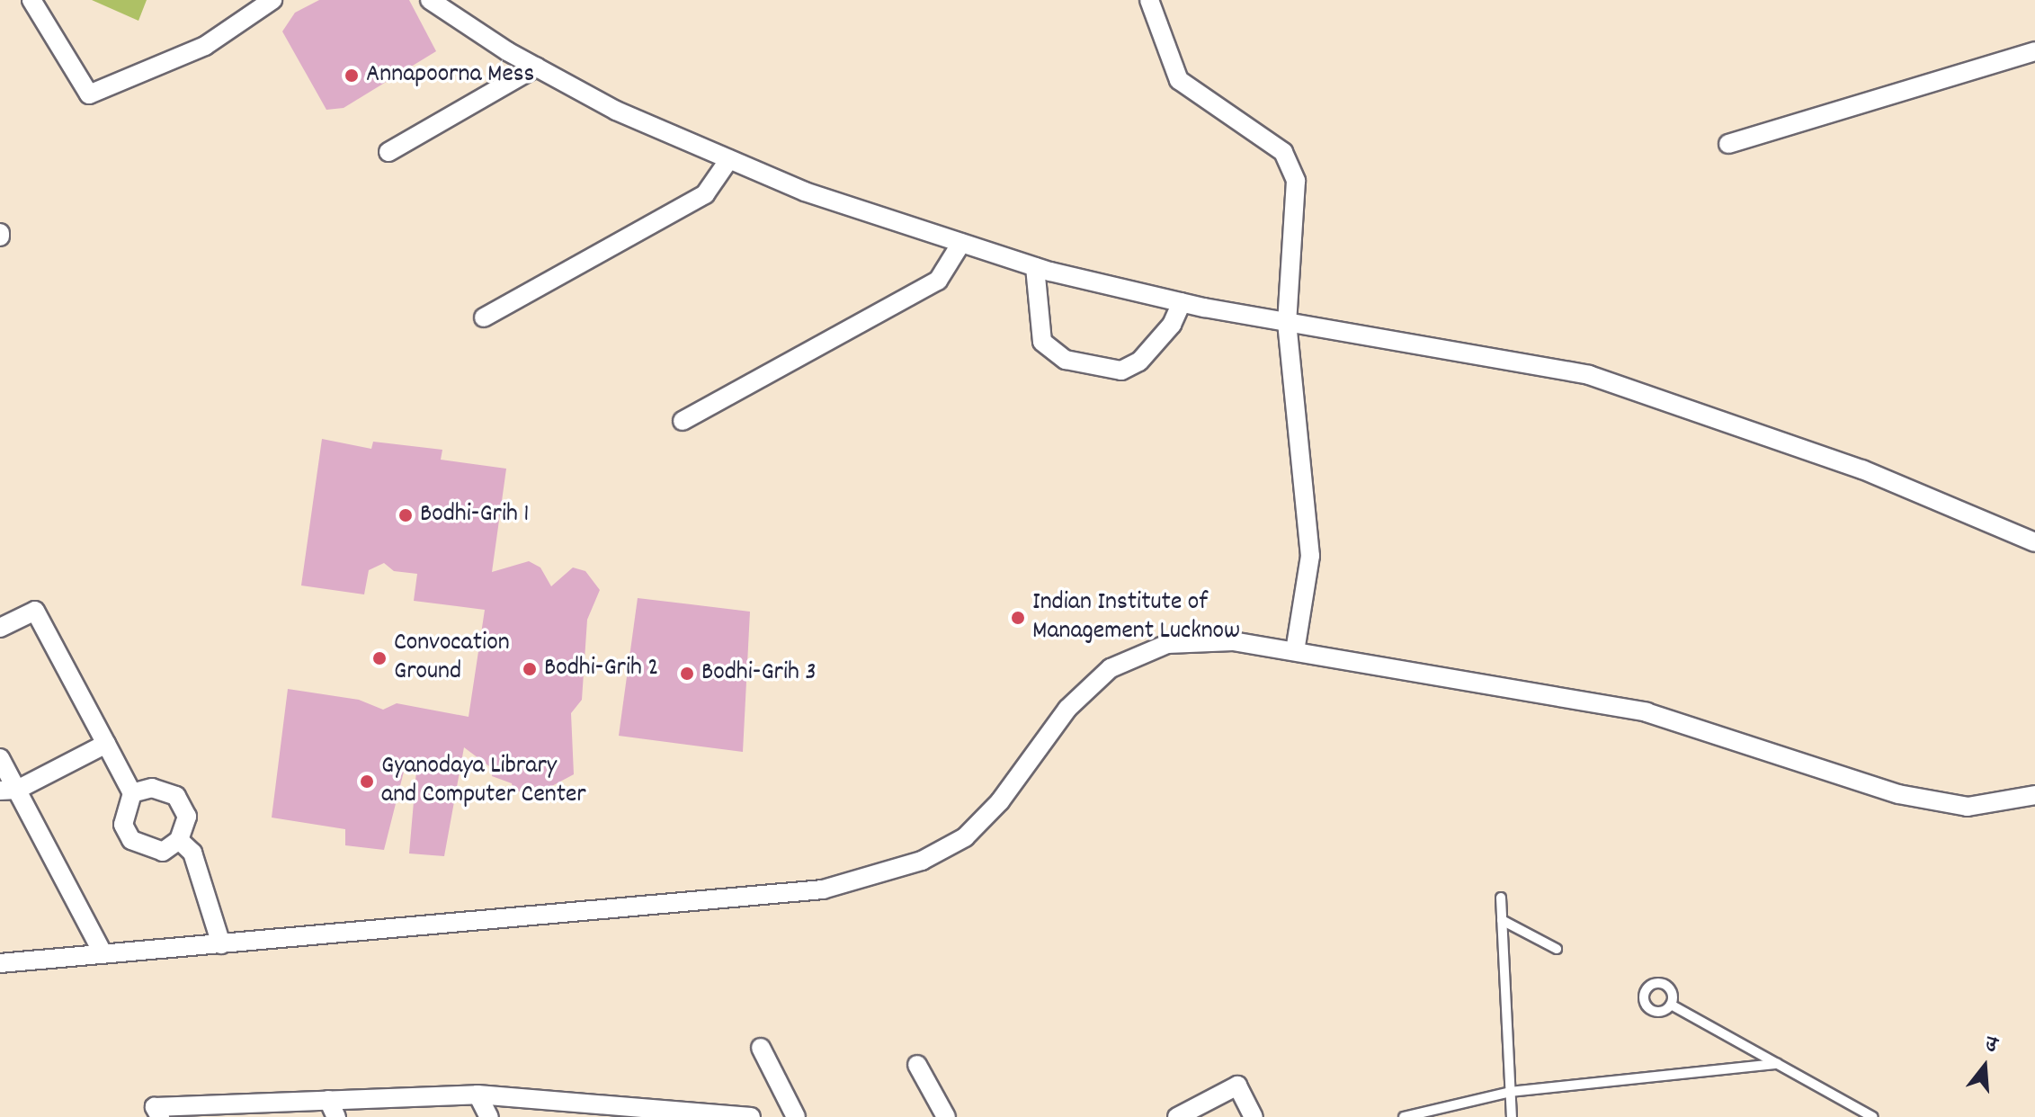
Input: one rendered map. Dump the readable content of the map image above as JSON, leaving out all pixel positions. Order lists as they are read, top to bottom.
{
  "places": [
    "Annapoorna Mess",
    "Bodhi-Grih 1",
    "Indian Institute of Management Lucknow",
    "Convocation Ground",
    "Bodhi-Grih 2",
    "Bodhi-Grih 3",
    "Gyanodaya Library and Computer Center"
  ],
  "north": "top"
}
